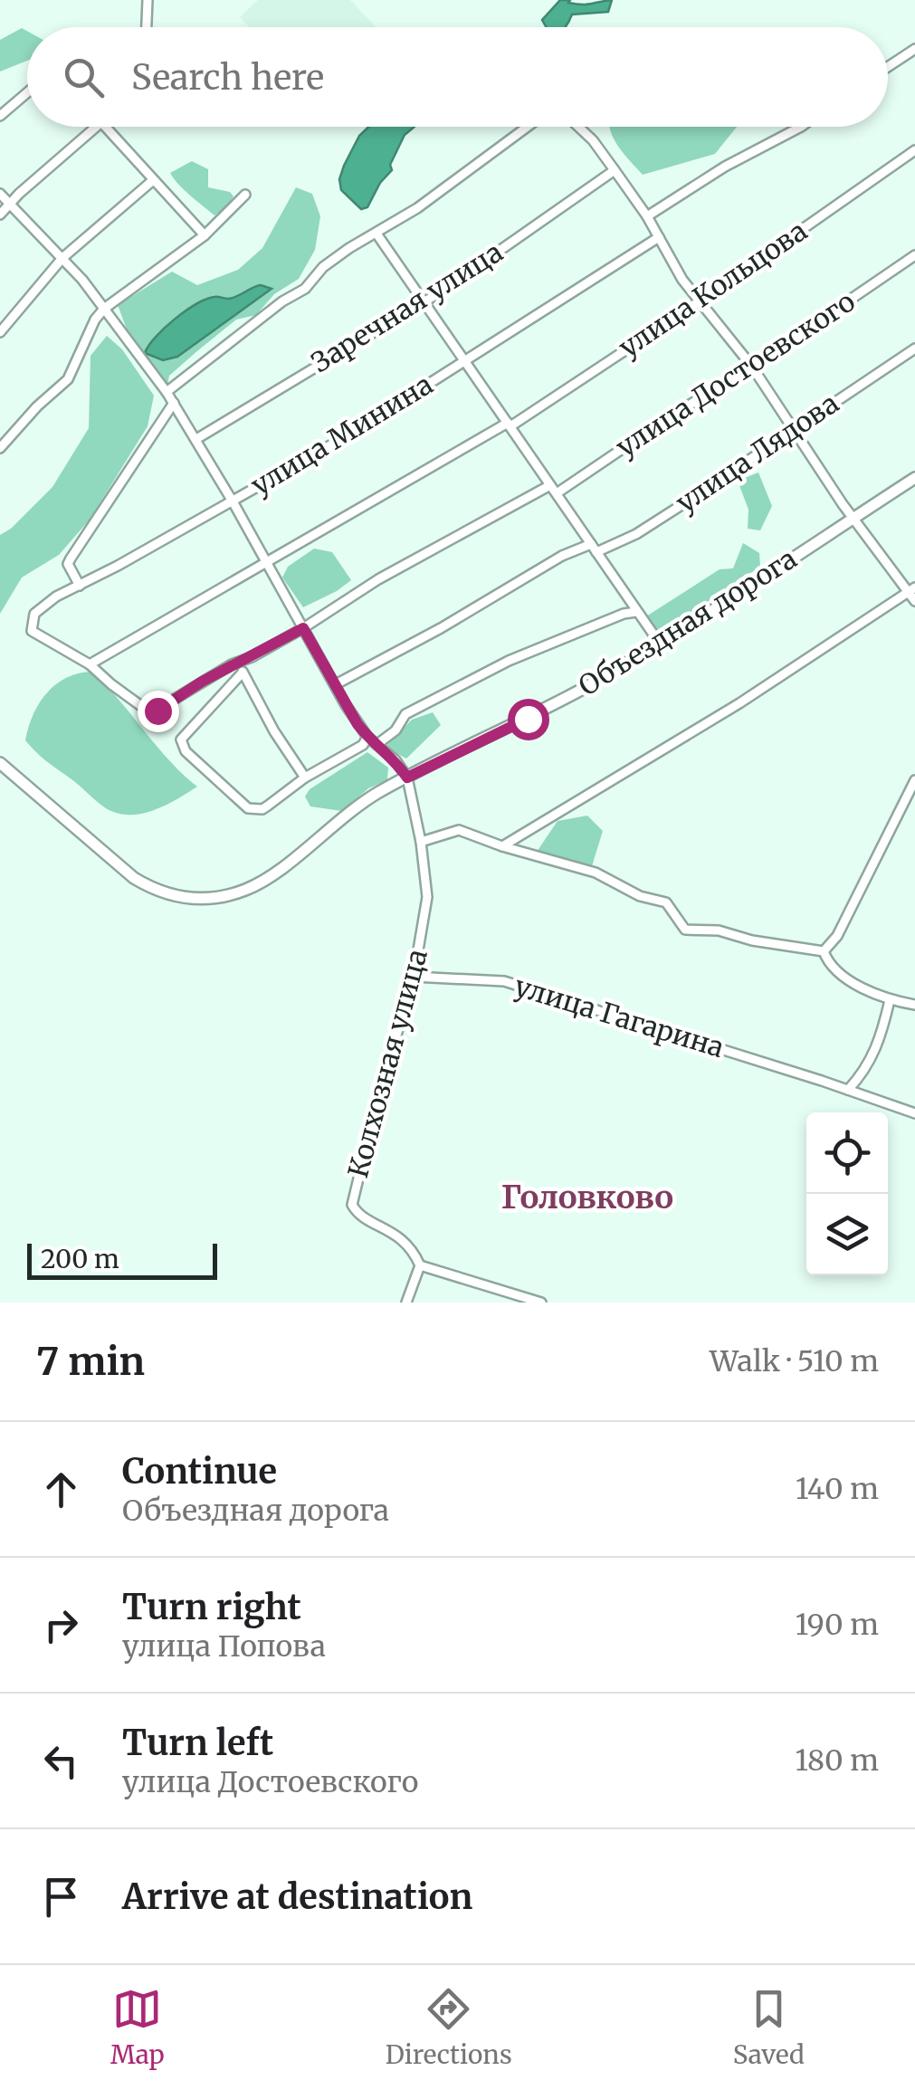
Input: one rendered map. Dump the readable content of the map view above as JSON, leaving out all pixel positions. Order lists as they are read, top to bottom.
{
  "streets": {
    "main road": ["Объездная дорога"],
    "street": [
      "улица Кольцова",
      "Заречная улица",
      "улица Достоевского",
      "улица Минина",
      "улица Лядова",
      "улица Гагарина",
      "Колхозная улица"
    ]
  },
  "crossings": [
    ["улица Кольцова", "улица Минина"],
    ["Объездная дорога", "Колхозная улица"],
    ["улица Гагарина", "Колхозная улица"]
  ],
  "districts": ["Головково"],
  "scale_bar": "200 m",
  "page": {
    "search": "Search here",
    "scale": "200 m",
    "heading": ["7 min", "Walk · 510 m"],
    "list": [
      ["Continue", "Объездная дорога", "140 m"],
      ["Turn right", "улица Попова", "190 m"],
      ["Turn left", "улица Достоевского", "180 m"],
      "Arrive at destination"
    ],
    "nav": ["Map", "Directions", "Saved"]
  }
}
